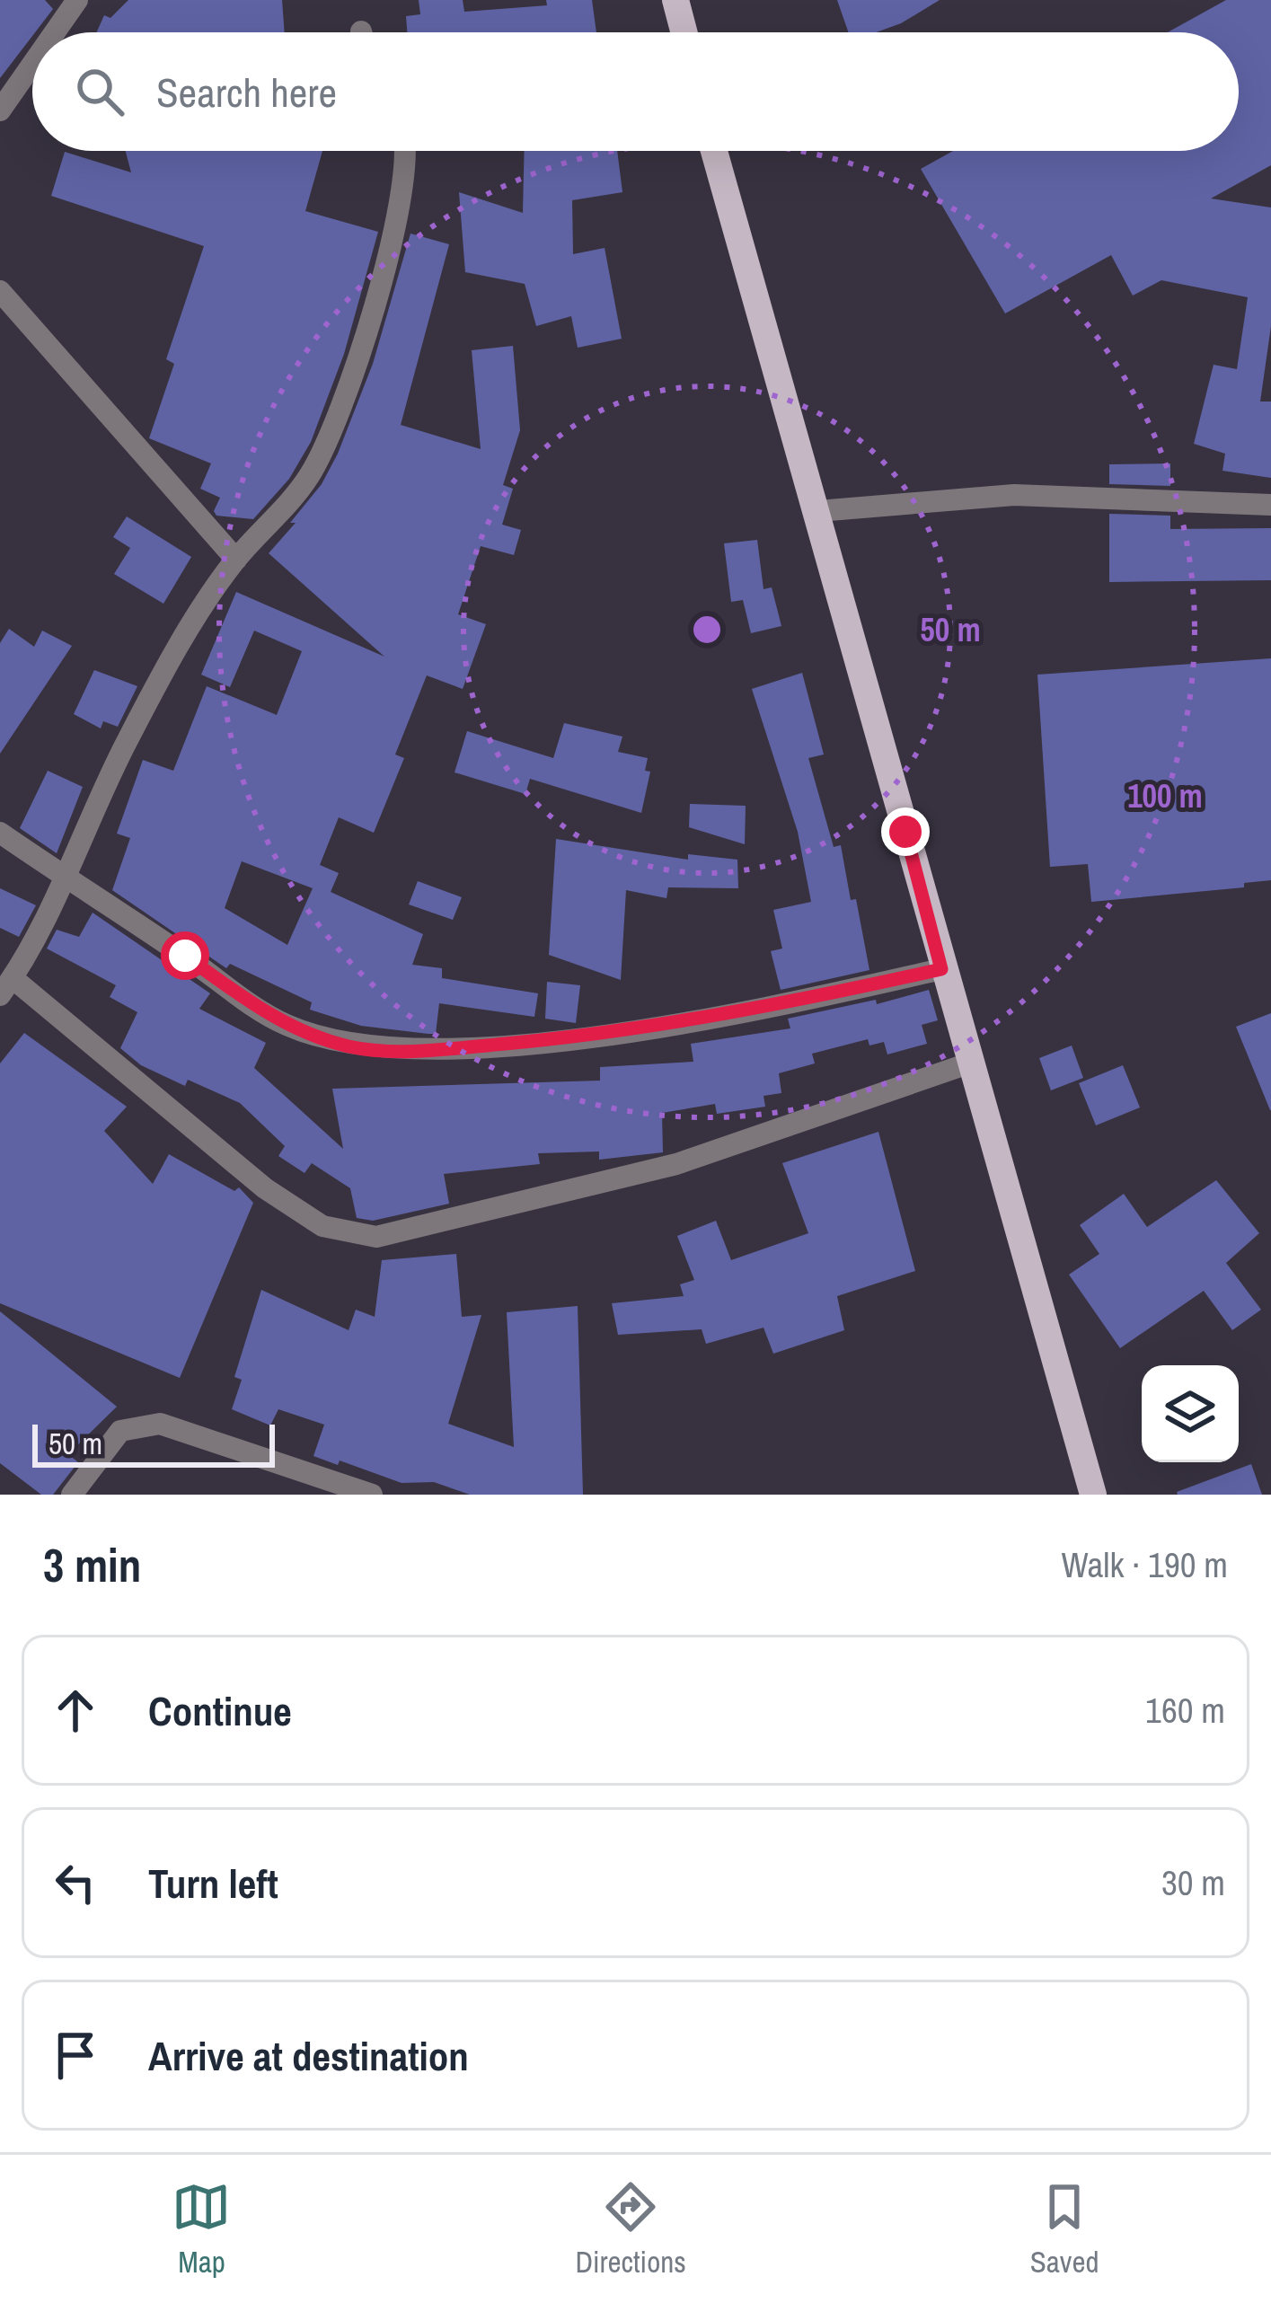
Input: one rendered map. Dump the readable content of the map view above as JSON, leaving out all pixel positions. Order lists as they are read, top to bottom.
{
  "scale_bar": "50 m",
  "page": {
    "search": "Search here",
    "scale": "50 m",
    "heading": ["3 min", "Walk · 190 m"],
    "list": [
      ["Continue", "160 m"],
      ["Turn left", "30 m"],
      "Arrive at destination"
    ],
    "nav": ["Map", "Directions", "Saved"]
  },
  "rings": ["50 m", "100 m"]
}
